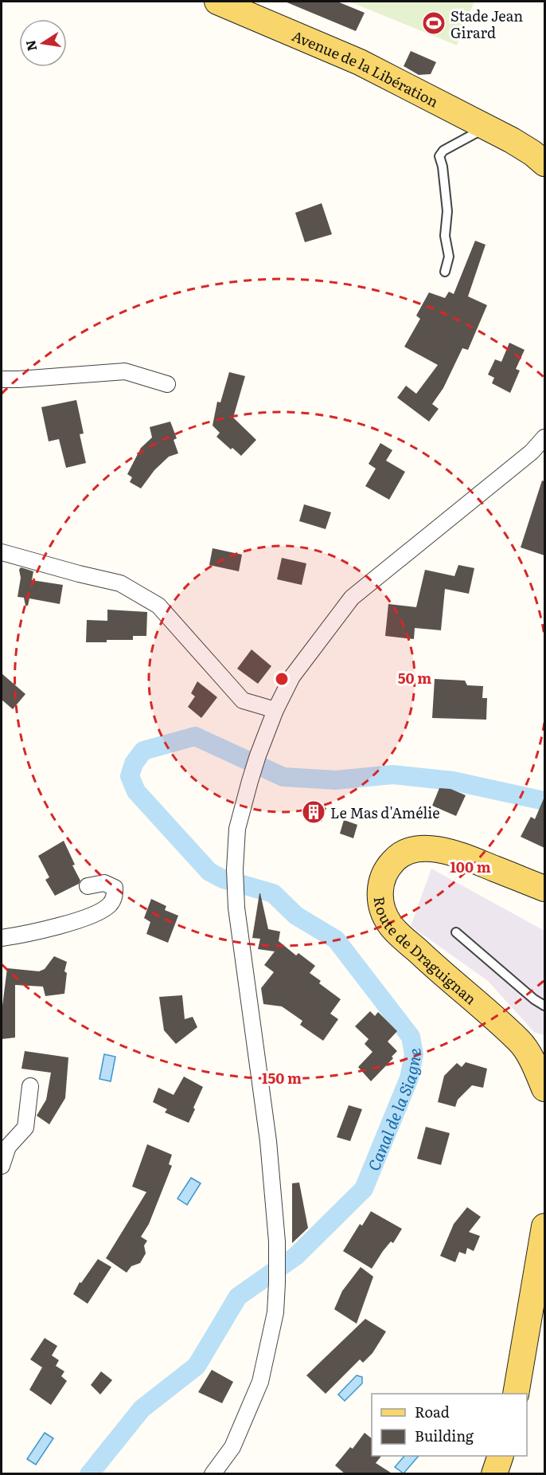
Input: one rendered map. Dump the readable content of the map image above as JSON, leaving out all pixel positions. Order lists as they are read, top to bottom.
{
  "streets": {
    "main road": ["Avenue de la Libération", "Route de Draguignan"]
  },
  "water": ["Canal de la Siagne"],
  "places": {
    "sports": ["Stade Jean Girard"],
    "building": ["Le Mas d'Amélie"]
  },
  "legend": ["Road", "Building"],
  "north": "left",
  "rings": ["50 m", "100 m", "150 m"]
}
